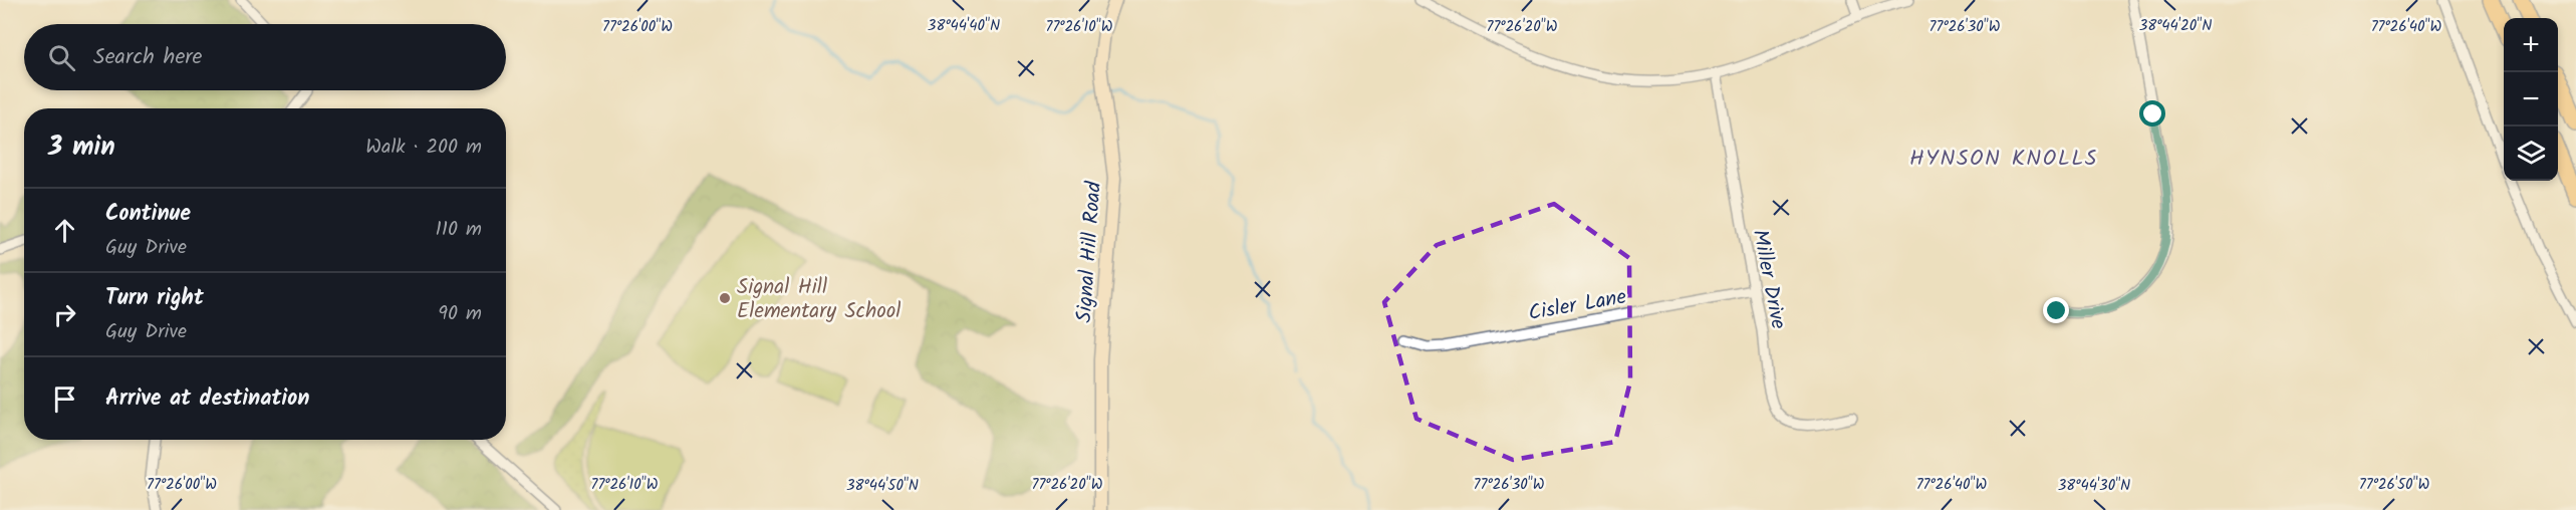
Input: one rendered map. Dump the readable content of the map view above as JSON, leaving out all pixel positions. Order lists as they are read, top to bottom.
{
  "streets": {
    "main road": ["Signal Hill Road"],
    "street": ["Miller Drive", "Cisler Lane"]
  },
  "crossings": [
    ["Miller Drive", "Cisler Lane"]
  ],
  "districts": ["HYNSON KNOLLS"],
  "places": ["Signal Hill Elementary School"],
  "page": {
    "map_buttons": ["+", "−"],
    "search": "Search here",
    "heading": ["3 min", "Walk · 200 m"],
    "list": [
      ["Continue", "Guy Drive", "110 m"],
      ["Turn right", "Guy Drive", "90 m"],
      "Arrive at destination"
    ]
  },
  "coordinates": [
    "38°44'40\"N",
    "38°44'20\"N",
    "77°26'20\"W",
    "77°26'30\"W",
    "77°26'40\"W",
    "77°26'00\"W",
    "77°26'10\"W",
    "77°26'50\"W",
    "38°44'50\"N",
    "38°44'30\"N"
  ]
}
